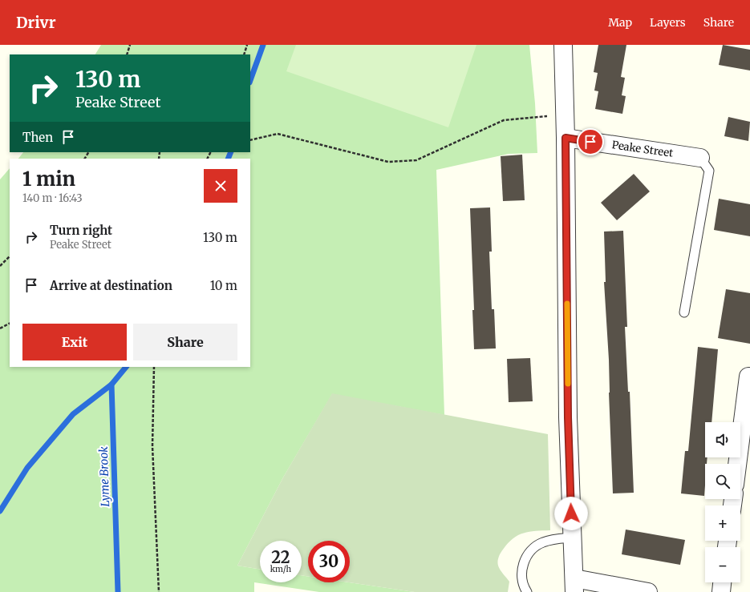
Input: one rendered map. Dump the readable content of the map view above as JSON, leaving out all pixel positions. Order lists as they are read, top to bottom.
{
  "streets": {
    "street": ["Peake Street"]
  },
  "water": ["Lyme Brook"],
  "page": {
    "header": "Drivr",
    "nav": ["Map", "Layers", "Share"],
    "turn": ["130 m", "Peake Street"],
    "then": "Then",
    "heading": ["1 min", "140 m · 16:43"],
    "list": [
      {
        "name": "Turn right",
        "note": "Peake Street",
        "value": "130 m"
      },
      {
        "name": "Arrive at destination",
        "value": "10 m"
      }
    ],
    "buttons": ["Exit", "Share"],
    "map_buttons": ["+", "−"],
    "speed": "22 km/h",
    "limit": "30"
  }
}
